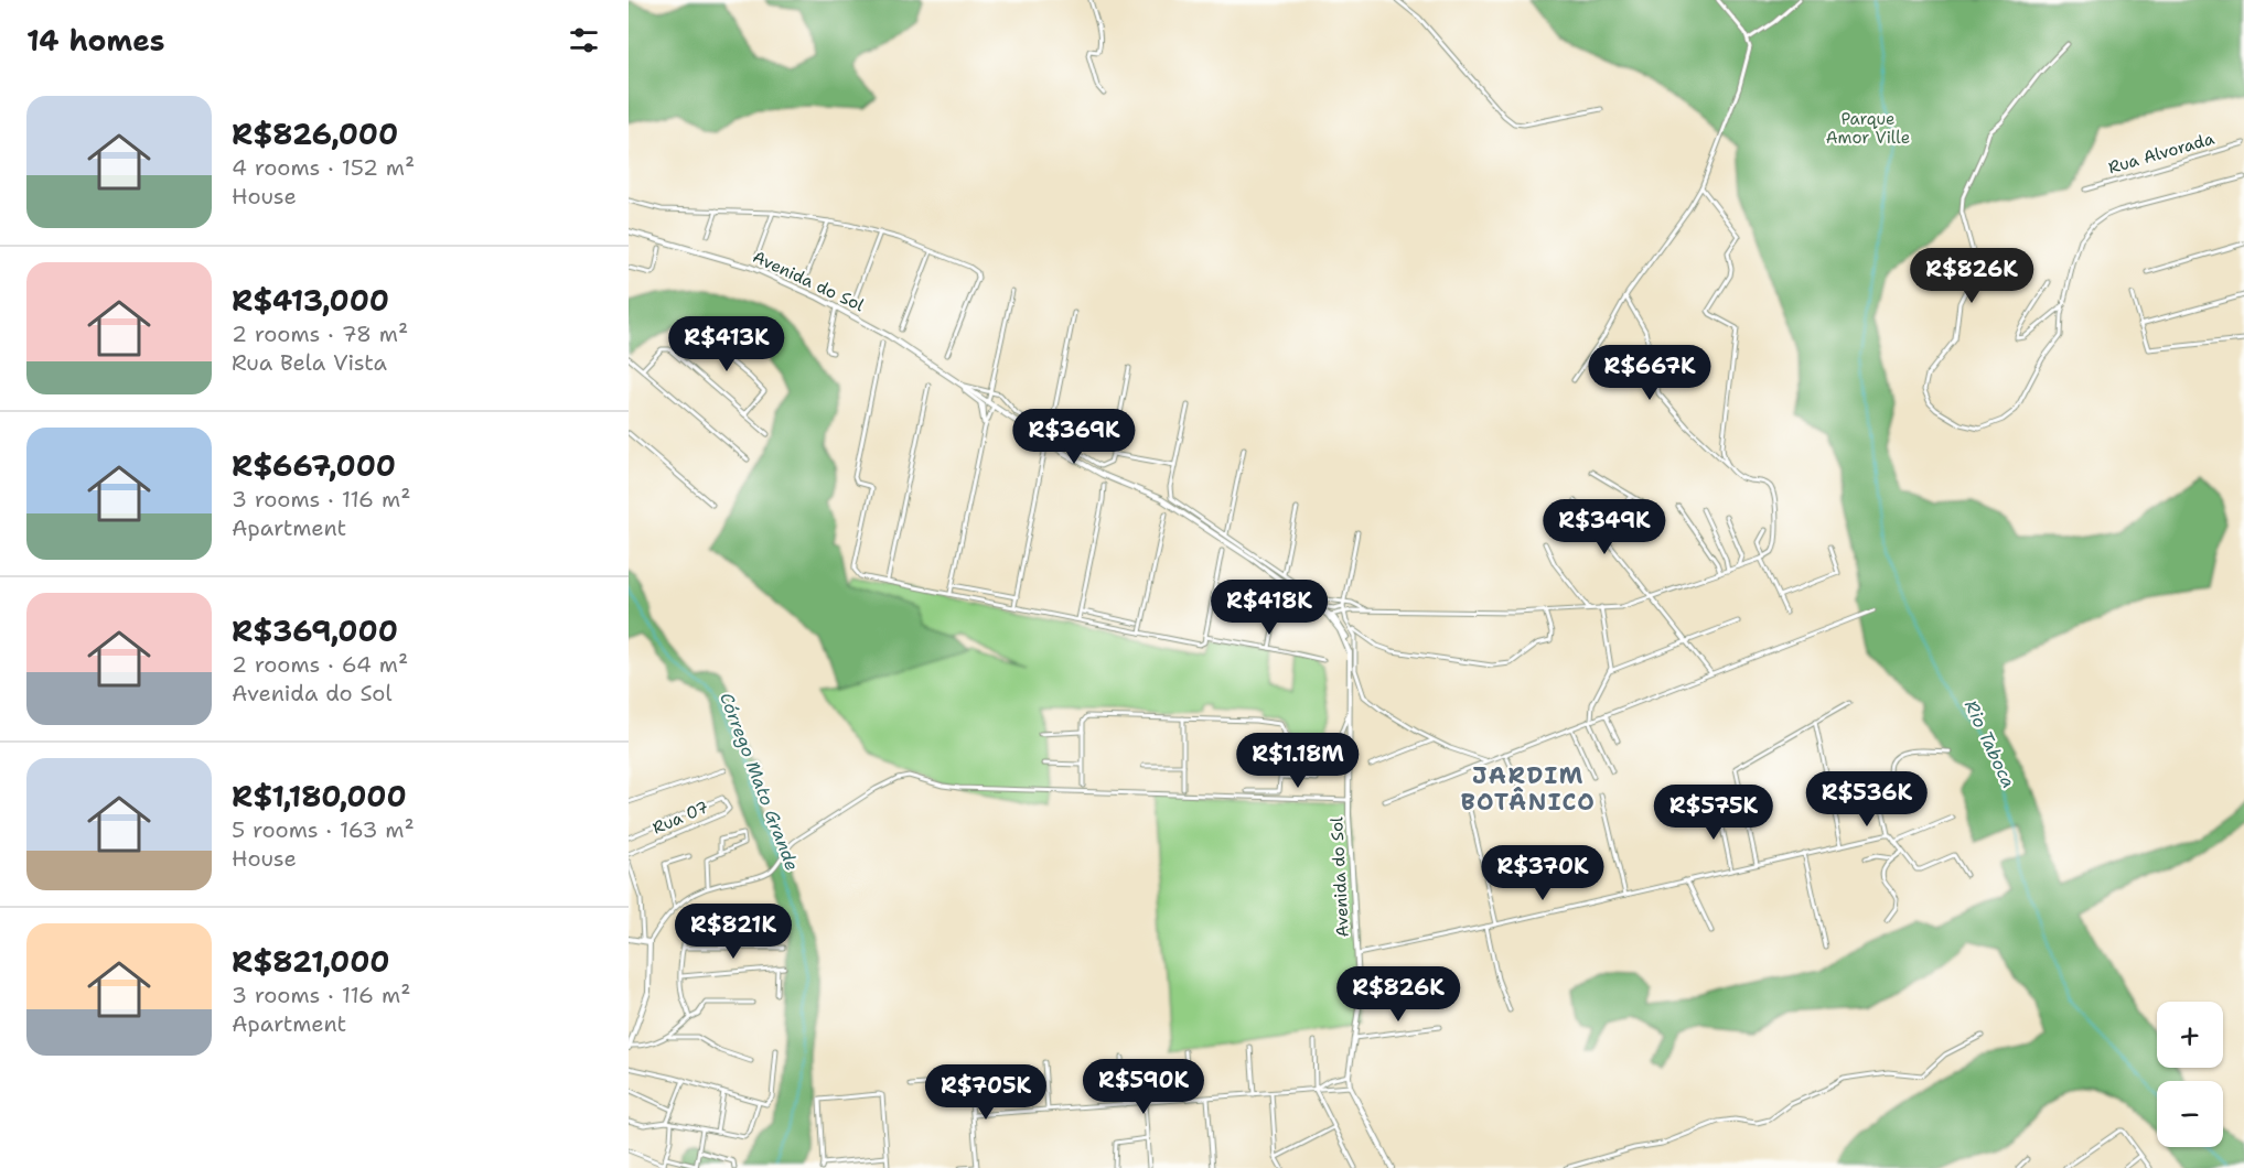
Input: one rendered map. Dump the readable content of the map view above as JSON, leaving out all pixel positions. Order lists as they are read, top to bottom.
{
  "streets": {
    "street": ["Rua Alvorada", "Avenida do Sol", "Rua 07"]
  },
  "districts": ["JARDIM BOTÂNICO"],
  "water": ["Rio Taboca", "Córrego Mato Grande"],
  "parks": ["Parque Amor Ville"],
  "page": {
    "heading": "14 homes",
    "list": [
      {
        "name": "R$826,000",
        "note": "4 rooms · 152 m² · House"
      },
      {
        "name": "R$413,000",
        "note": "2 rooms · 78 m² · Rua Bela Vista"
      },
      {
        "name": "R$667,000",
        "note": "3 rooms · 116 m² · Apartment"
      },
      {
        "name": "R$369,000",
        "note": "2 rooms · 64 m² · Avenida do Sol"
      },
      {
        "name": "R$1,180,000",
        "note": "5 rooms · 163 m² · House"
      },
      {
        "name": "R$821,000",
        "note": "3 rooms · 116 m² · Apartment"
      }
    ],
    "price": [
      "R$826K",
      "R$413K",
      "R$667K",
      "R$369K",
      "R$349K",
      "R$418K",
      "R$1.18M",
      "R$536K",
      "R$575K",
      "R$370K",
      "R$821K",
      "R$826K",
      "R$590K",
      "R$705K"
    ],
    "map_buttons": ["+", "−"]
  }
}
